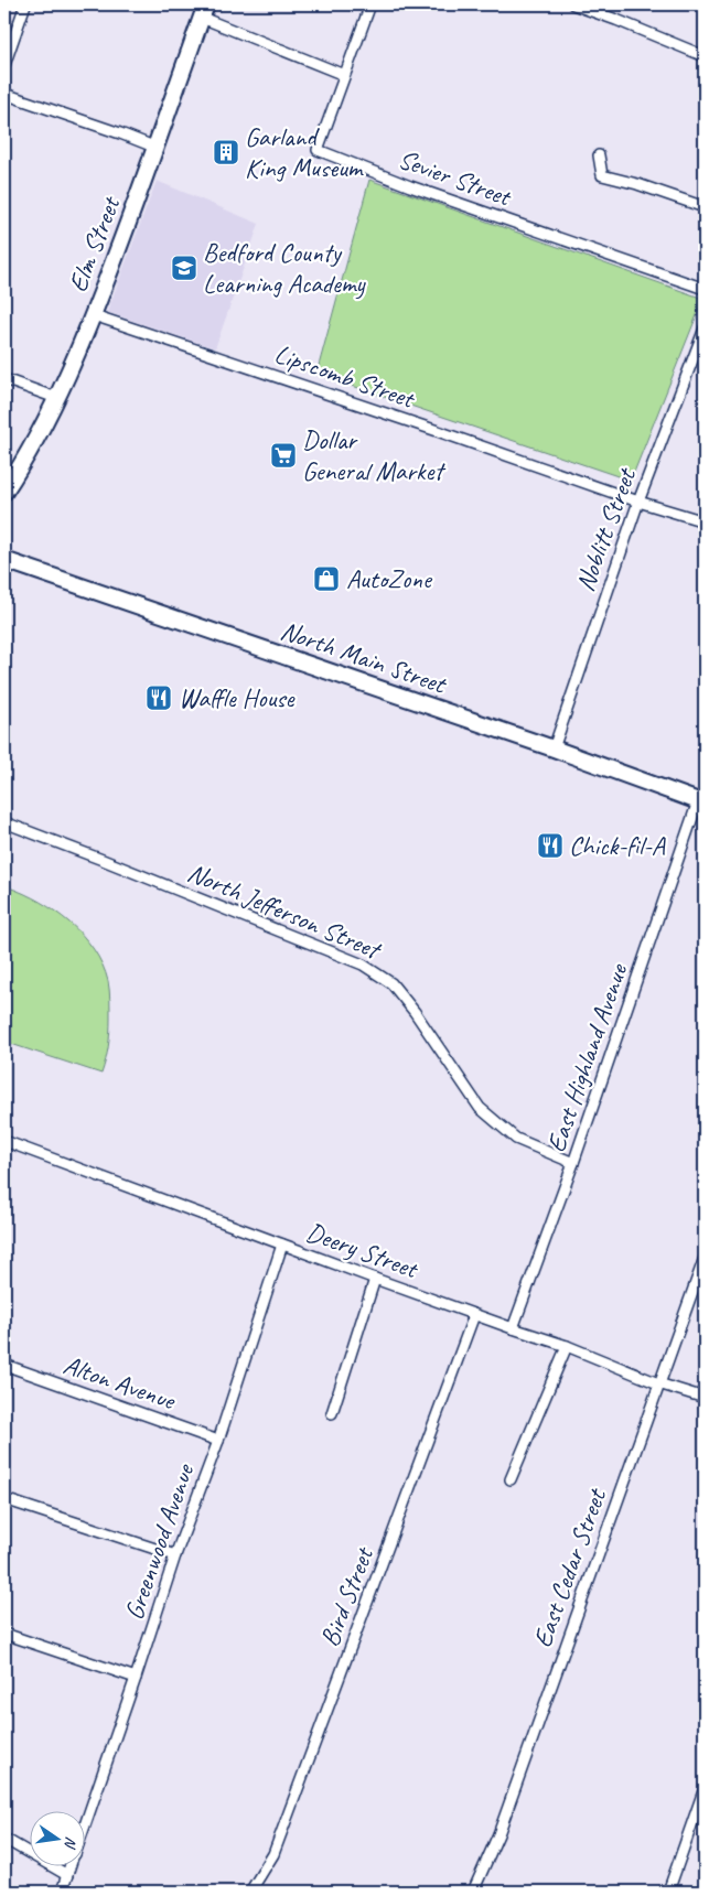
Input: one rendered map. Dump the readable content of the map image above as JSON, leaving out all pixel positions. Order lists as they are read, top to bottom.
{
  "streets": {
    "main road": ["Elm Street", "North Main Street"],
    "street": [
      "Sevier Street",
      "Lipscomb Street",
      "Noblitt Street",
      "North Jefferson Street",
      "East Highland Avenue",
      "Deery Street",
      "Alton Avenue",
      "Greenwood Avenue",
      "East Cedar Street",
      "Bird Street"
    ]
  },
  "crossings": [
    ["Elm Street", "Lipscomb Street"],
    ["Lipscomb Street", "Noblitt Street"],
    ["Noblitt Street", "North Main Street"],
    ["North Main Street", "East Highland Avenue"],
    ["North Jefferson Street", "East Highland Avenue"],
    ["East Highland Avenue", "Deery Street"],
    ["Deery Street", "Greenwood Avenue"],
    ["Deery Street", "East Cedar Street"],
    ["Deery Street", "Bird Street"],
    ["Alton Avenue", "Greenwood Avenue"]
  ],
  "places": {
    "building": ["Garland King Museum"],
    "school or university": ["Bedford County Learning Academy"],
    "supermarket": ["Dollar General Market"],
    "shop": ["AutoZone"],
    "restaurant": ["Waffle House", "Chick-fil-A"]
  },
  "north": "right"
}
